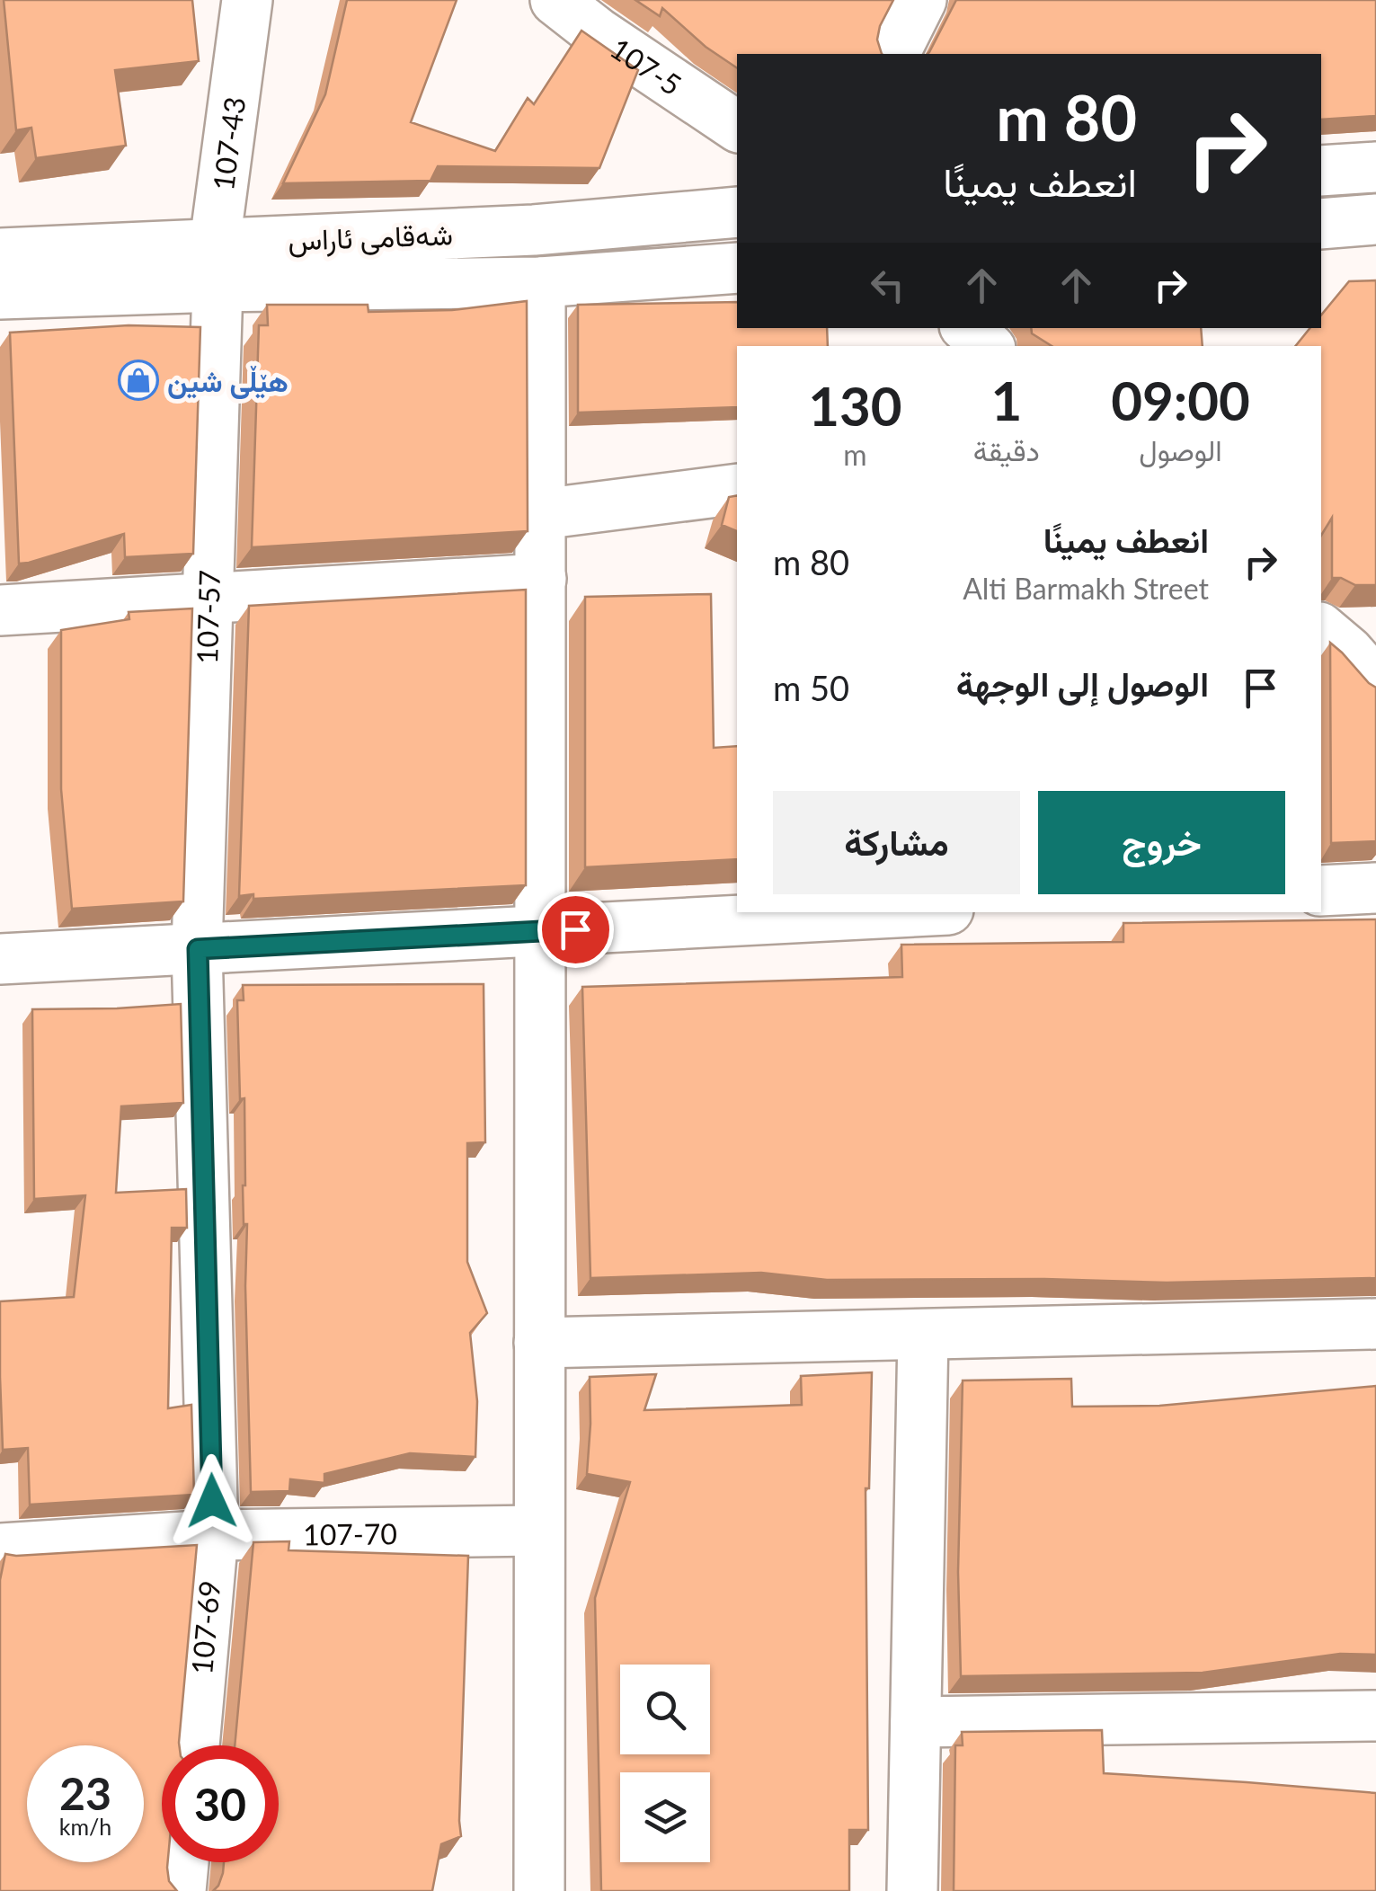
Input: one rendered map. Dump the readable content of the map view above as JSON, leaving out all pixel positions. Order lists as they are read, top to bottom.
{
  "streets": {
    "street": [
      "107-5",
      "107-43",
      "شەقامی ئاراس",
      "107-57",
      "107-70",
      "107-69"
    ]
  },
  "crossings": [
    ["107-43", "شەقامی ئاراس"],
    ["107-43", "107-57"],
    ["شەقامی ئاراس", "107-57"],
    ["107-57", "107-69"],
    ["107-70", "107-69"]
  ],
  "places": {
    "shop": ["هێڵی شین"]
  },
  "page": {
    "turn": ["80 m", "انعطف يمينًا"],
    "eta": [
      "09:00",
      "الوصول",
      "1",
      "دقيقة",
      "130",
      "m"
    ],
    "list": [
      {
        "name": "انعطف يمينًا",
        "note": "Alti Barmakh Street",
        "value": "80 m"
      },
      {
        "name": "الوصول إلى الوجهة",
        "value": "50 m"
      }
    ],
    "buttons": ["خروج", "مشاركة"],
    "speed": "23 km/h",
    "limit": "30"
  }
}
